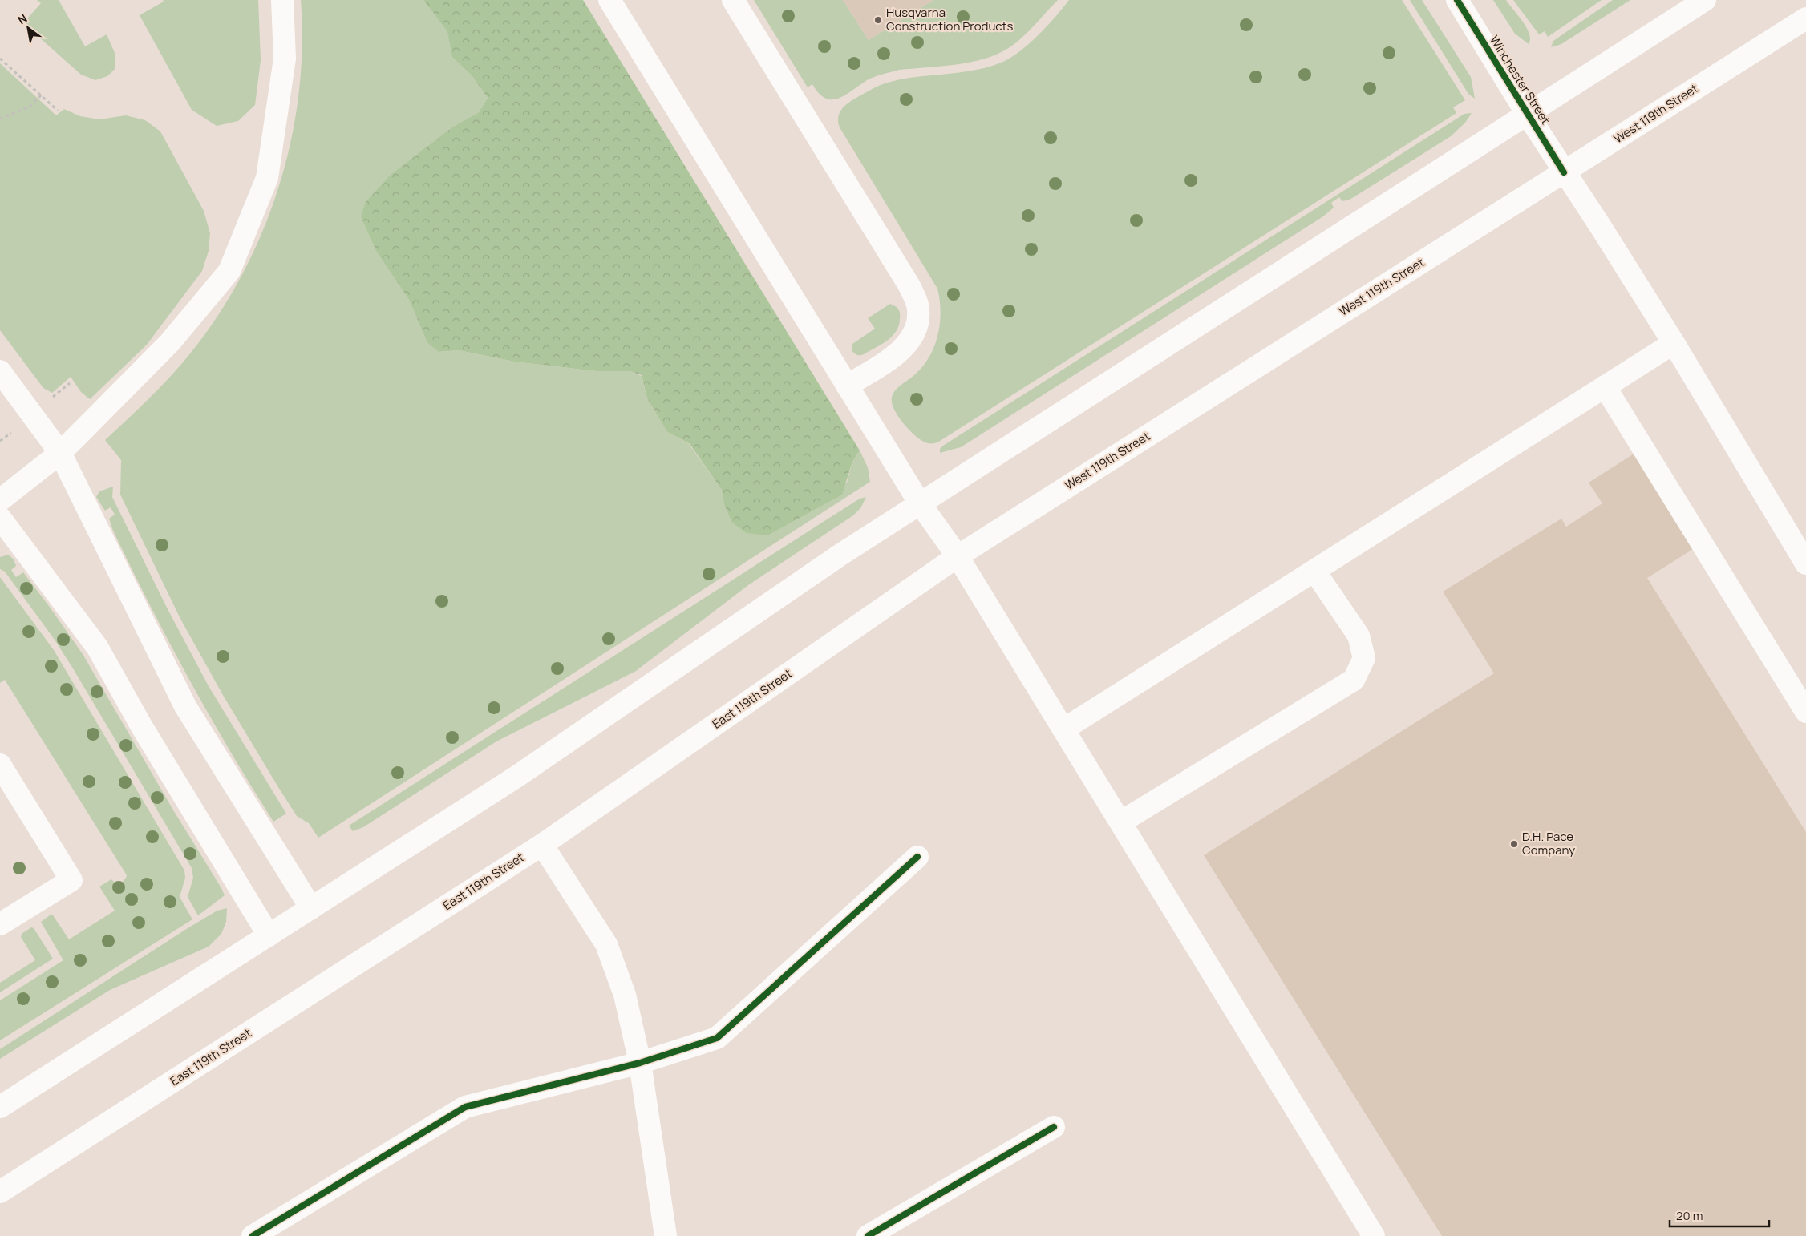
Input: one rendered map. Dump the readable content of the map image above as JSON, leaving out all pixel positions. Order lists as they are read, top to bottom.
{
  "streets": {
    "main road": ["Winchester Street", "West 119th Street", "East 119th Street"]
  },
  "crossings": [
    ["Winchester Street", "West 119th Street"],
    ["West 119th Street", "East 119th Street"]
  ],
  "places": ["Husqvarna Construction Products", "D.H. Pace Company"],
  "scale_bar": "20 m",
  "north": "top left"
}
